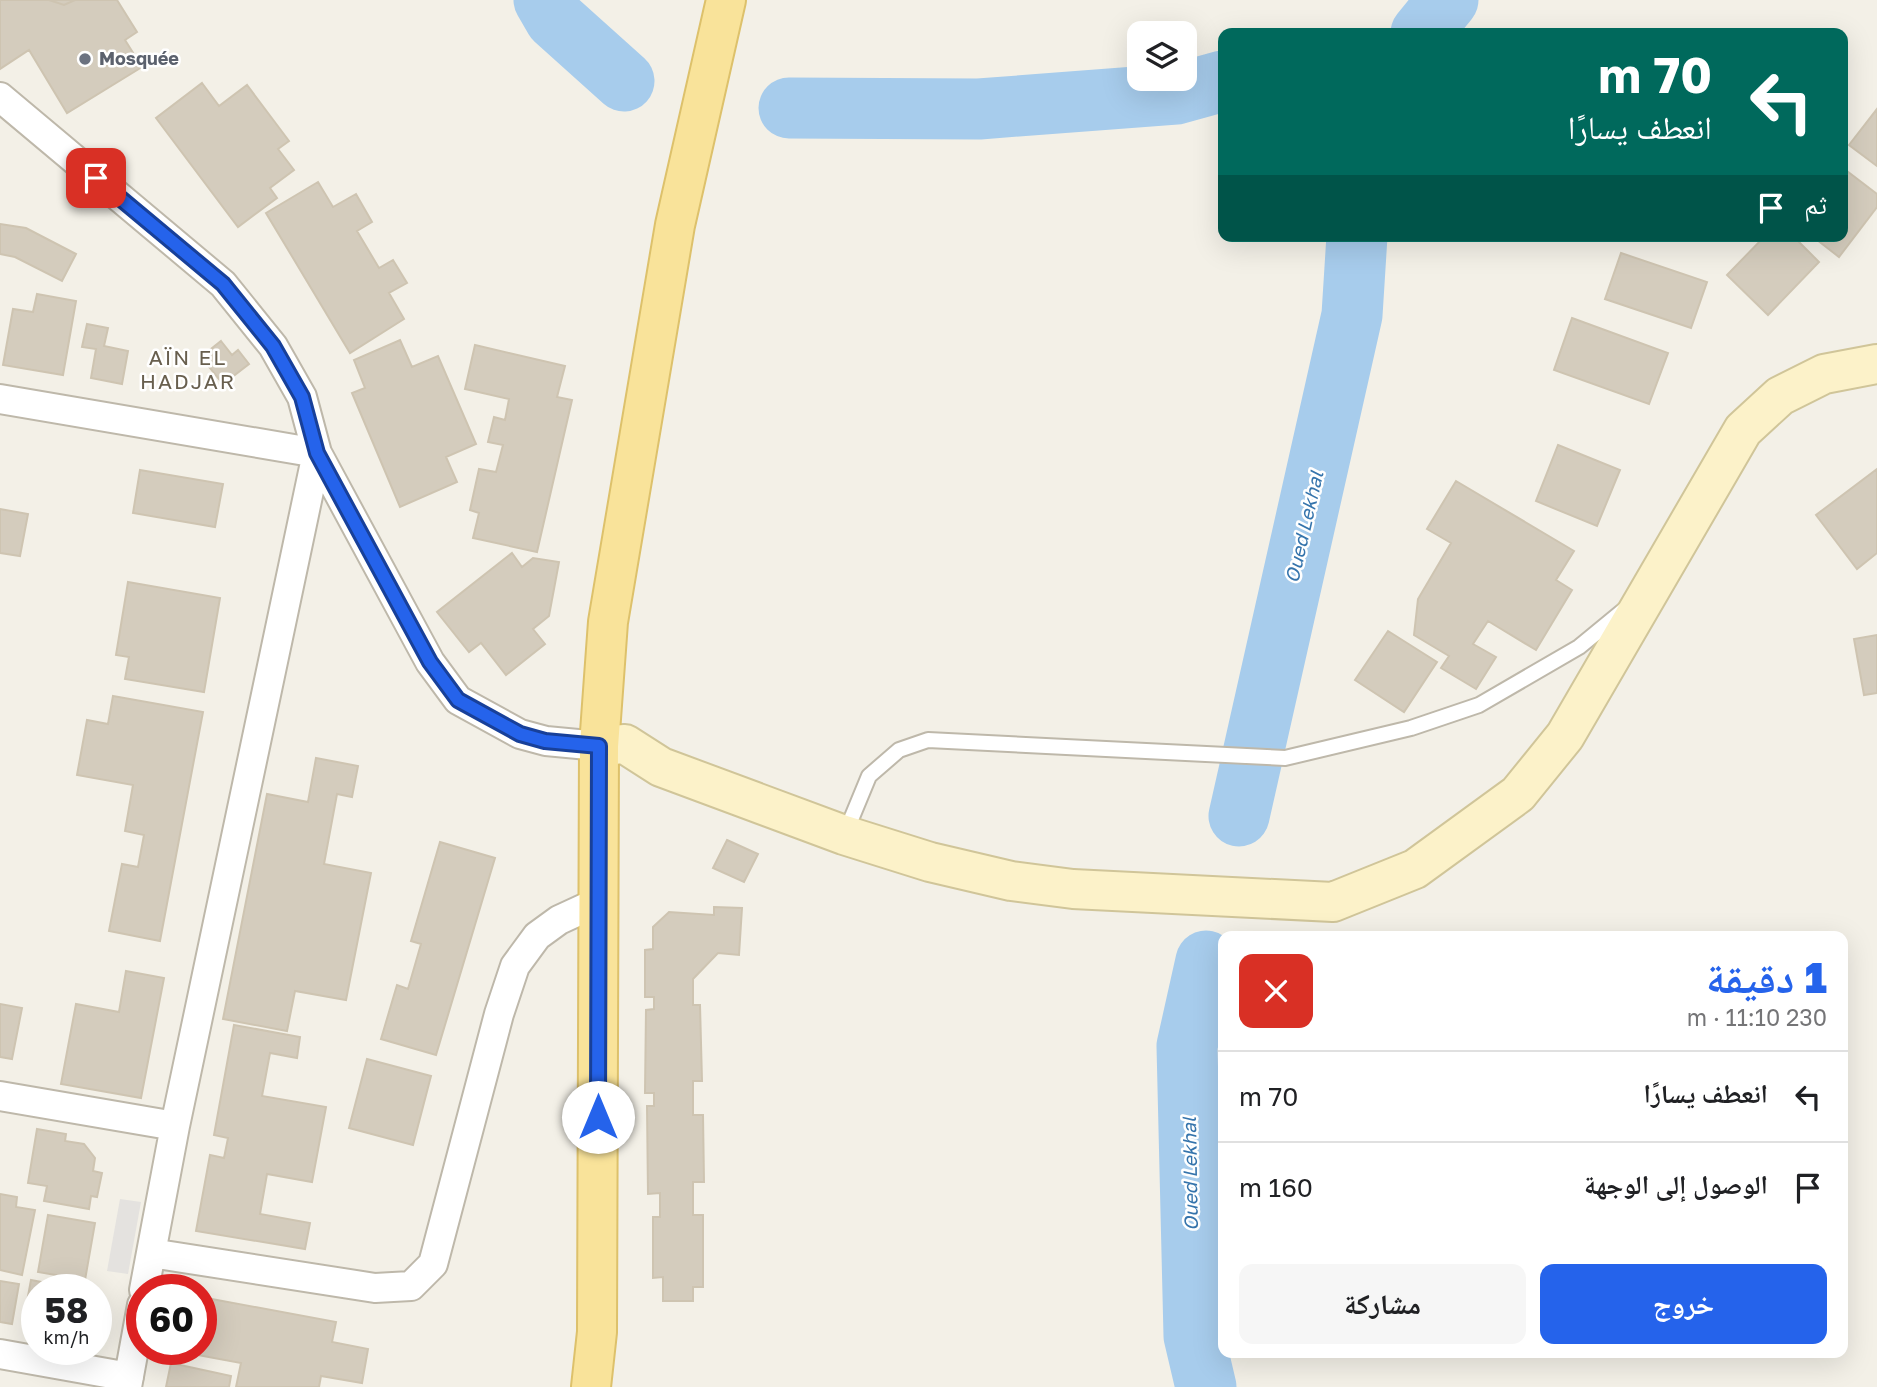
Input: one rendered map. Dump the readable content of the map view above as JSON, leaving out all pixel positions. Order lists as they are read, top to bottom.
{
  "districts": ["AÏN EL HADJAR"],
  "water": ["Oued Lekhal"],
  "places": ["Mosquée"],
  "page": {
    "turn": ["70 m", "انعطف يسارًا"],
    "then": "ثم",
    "heading": ["1 دقيقة", "230 m · 11:10"],
    "list": [
      {
        "name": "انعطف يسارًا",
        "value": "70 m"
      },
      {
        "name": "الوصول إلى الوجهة",
        "value": "160 m"
      }
    ],
    "buttons": ["خروج", "مشاركة"],
    "speed": "58 km/h",
    "limit": "60"
  }
}
